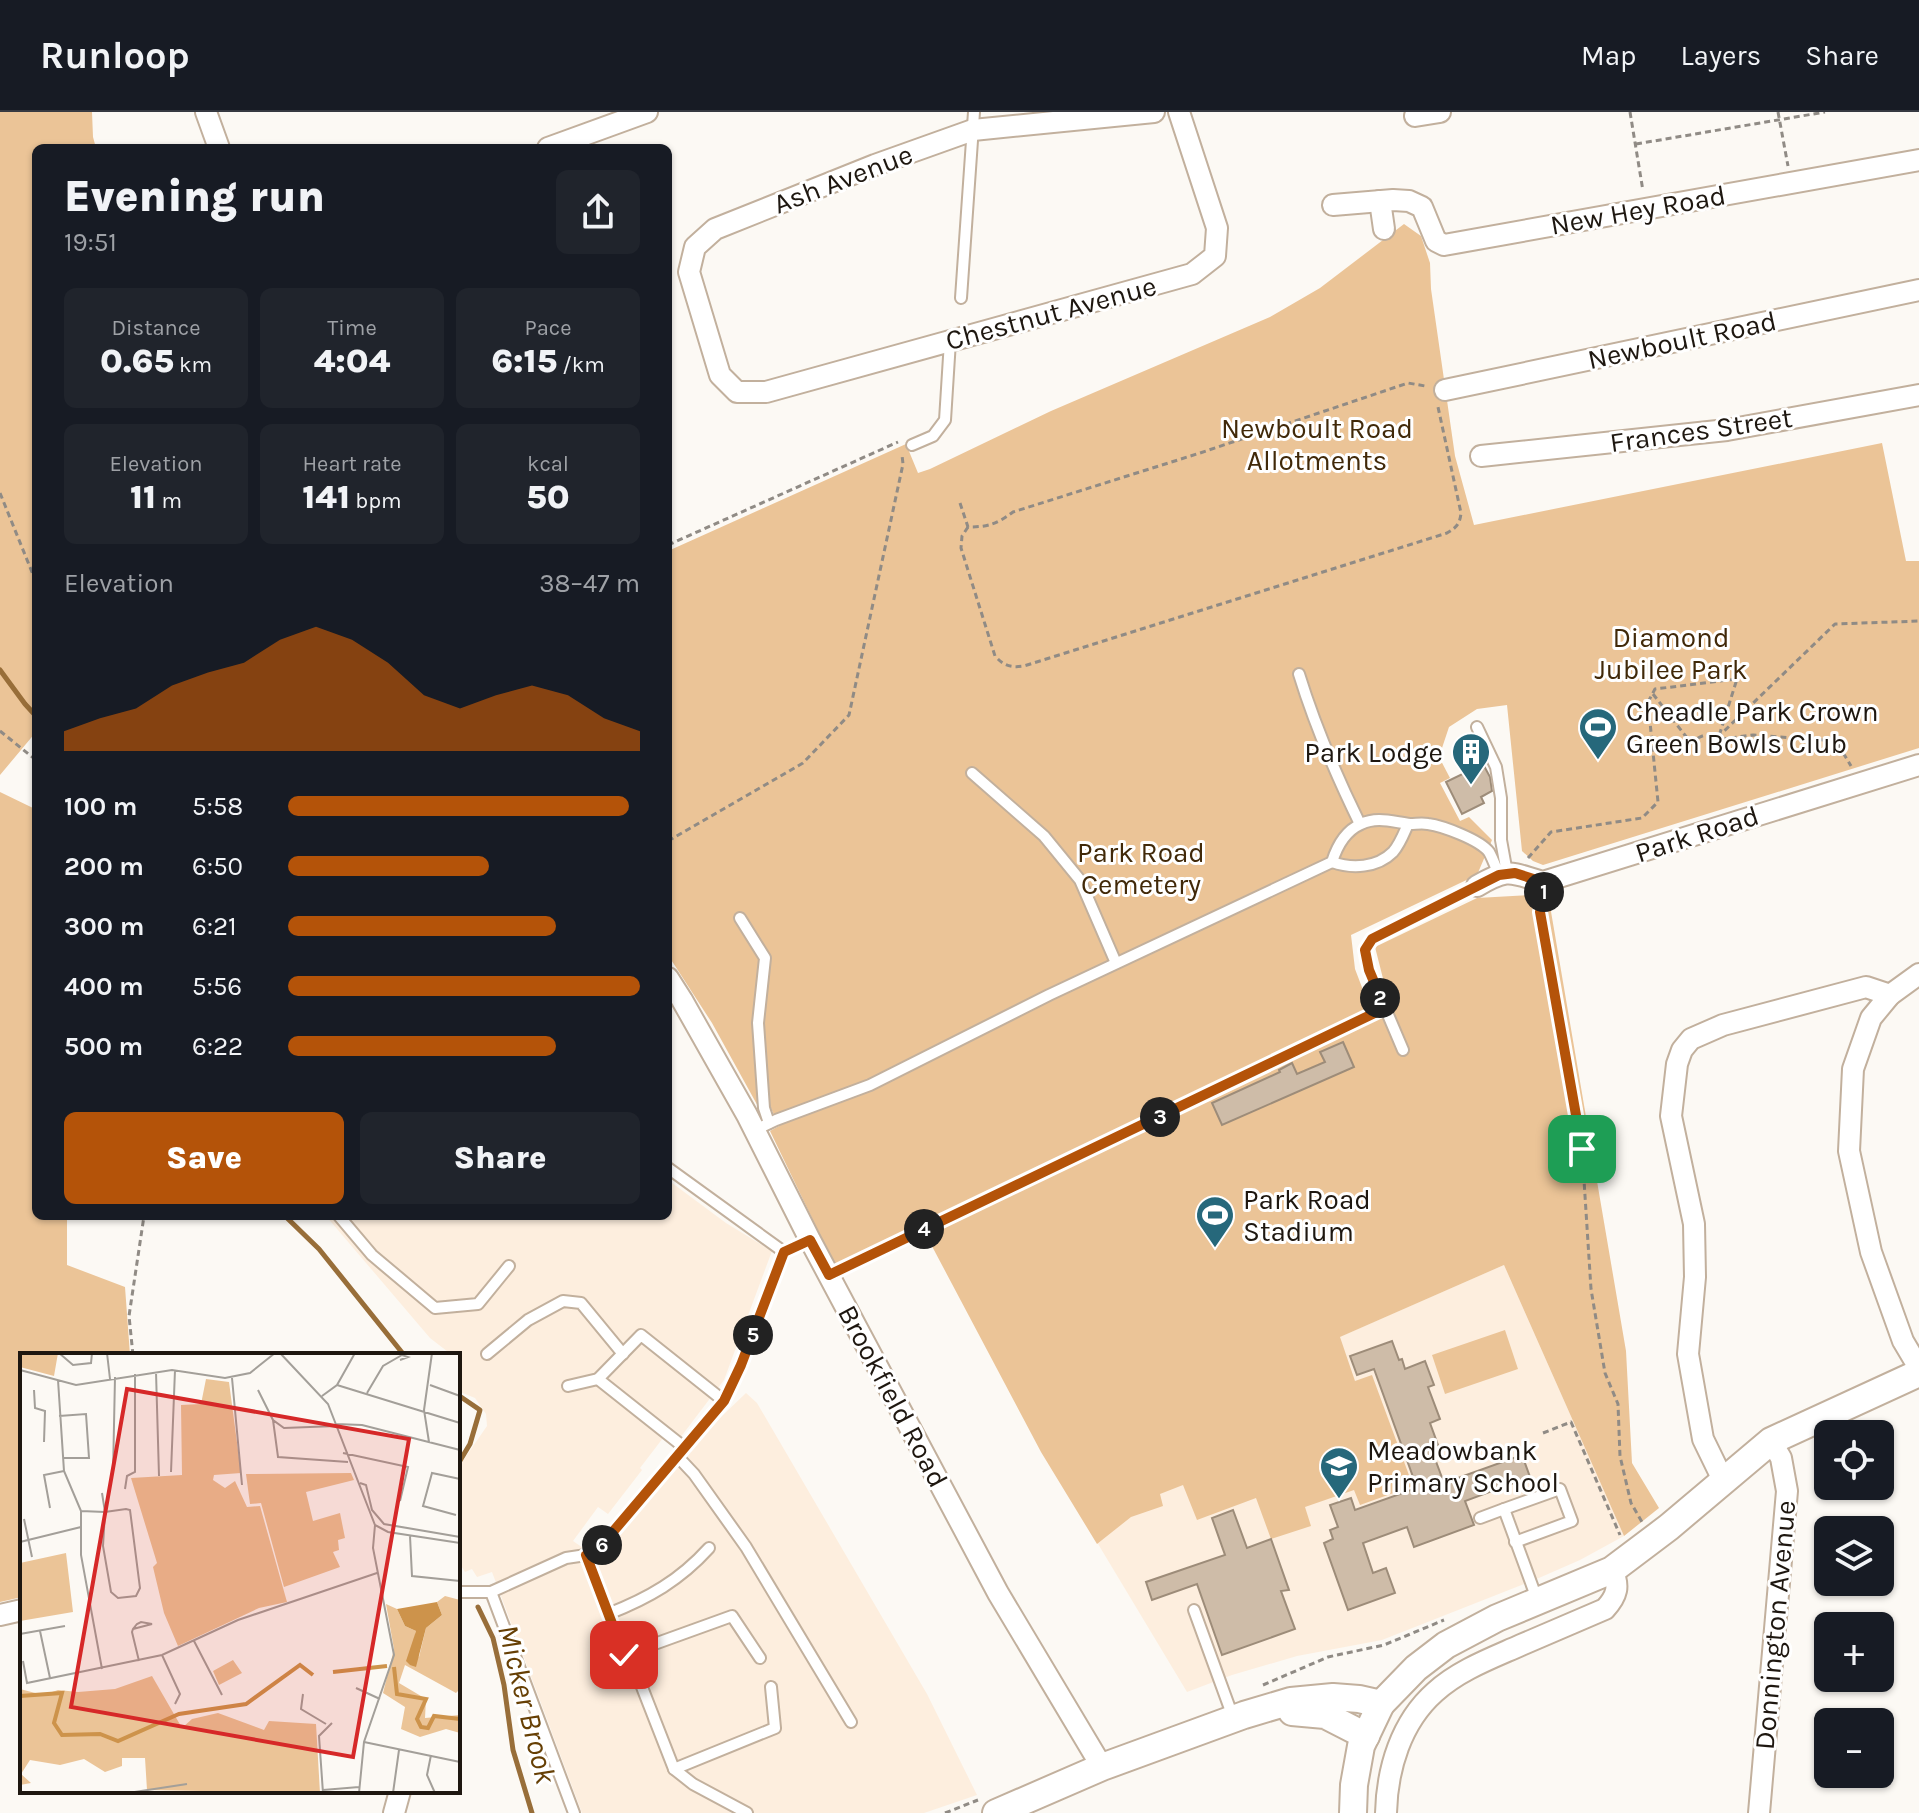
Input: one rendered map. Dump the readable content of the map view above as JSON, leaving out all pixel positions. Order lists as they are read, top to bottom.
{
  "streets": {
    "street": [
      "Ash Avenue",
      "New Hey Road",
      "Chestnut Avenue",
      "Newboult Road",
      "Frances Street",
      "Park Road",
      "Brookfield Road",
      "Donnington Avenue"
    ]
  },
  "crossings": [
    ["Ash Avenue", "Chestnut Avenue"]
  ],
  "water": ["Micker Brook"],
  "parks": ["Newboult Road Allotments", "Diamond Jubilee Park", "Park Road Cemetery"],
  "places": {
    "sports": ["Cheadle Park Crown Green Bowls Club", "Park Road Stadium"],
    "building": ["Park Lodge"],
    "school or university": ["Meadowbank Primary School"]
  },
  "page": {
    "header": "Runloop",
    "nav": ["Map", "Layers", "Share"],
    "heading": ["Evening run", "19:51"],
    "stats": [
      ["Distance", "0.65 km"],
      ["Time", "4:04"],
      ["Pace", "6:15 /km"],
      ["Elevation", "11 m"],
      ["Heart rate", "141 bpm"],
      ["kcal", "50"]
    ],
    "chart": ["Elevation", "38–47 m"],
    "list": [
      {
        "name": "100 m",
        "note": "5:58"
      },
      {
        "name": "200 m",
        "note": "6:50"
      },
      {
        "name": "300 m",
        "note": "6:21"
      },
      {
        "name": "400 m",
        "note": "5:56"
      },
      {
        "name": "500 m",
        "note": "6:22"
      }
    ],
    "pins": [
      "1",
      "2",
      "3",
      "4",
      "5",
      "6"
    ],
    "buttons": ["Save", "Share"],
    "map_buttons": ["+", "−"]
  }
}
